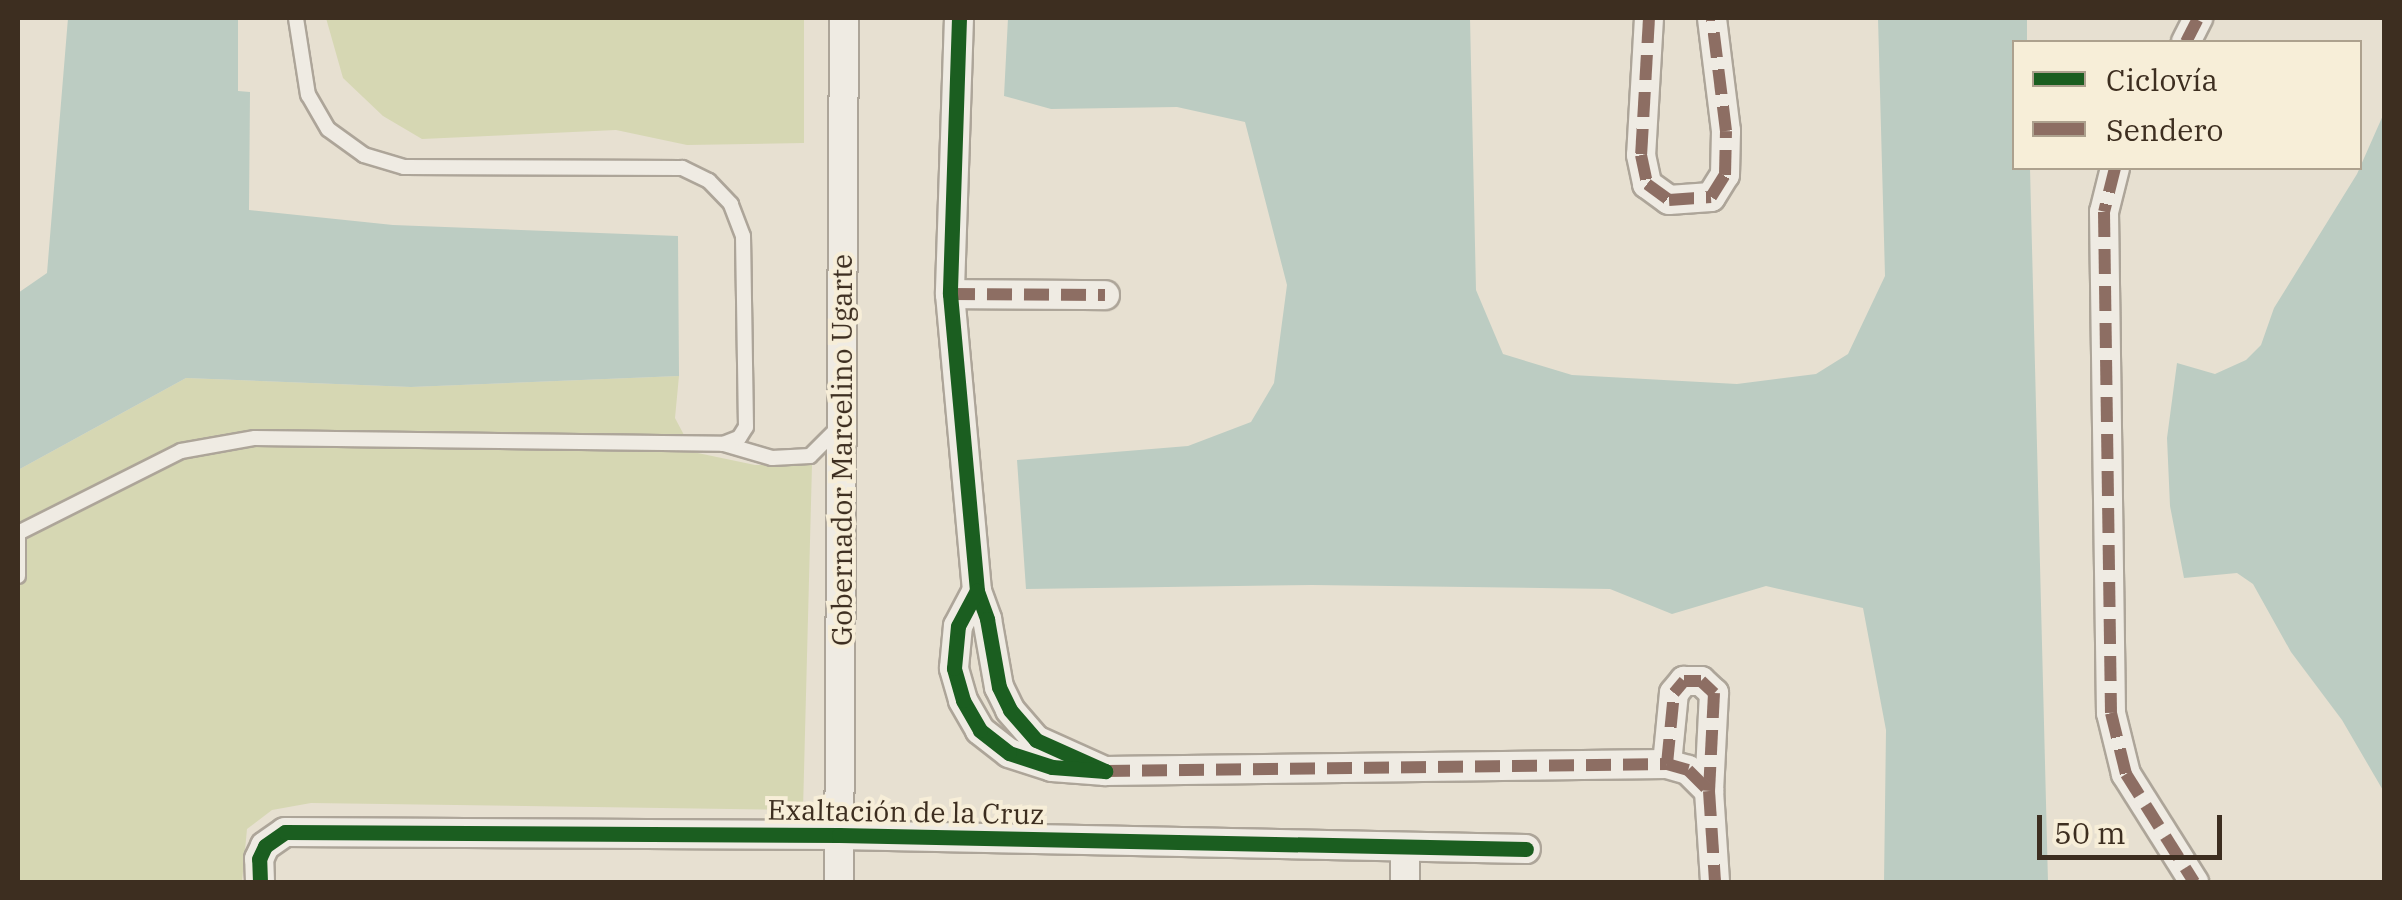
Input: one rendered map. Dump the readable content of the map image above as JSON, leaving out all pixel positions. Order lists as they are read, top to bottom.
{
  "streets": {
    "street": ["Gobernador Marcelino Ugarte", "Exaltación de la Cruz"]
  },
  "crossings": [
    ["Gobernador Marcelino Ugarte", "Exaltación de la Cruz"]
  ],
  "legend": ["Ciclovía", "Sendero"],
  "scale_bar": "50 m"
}
